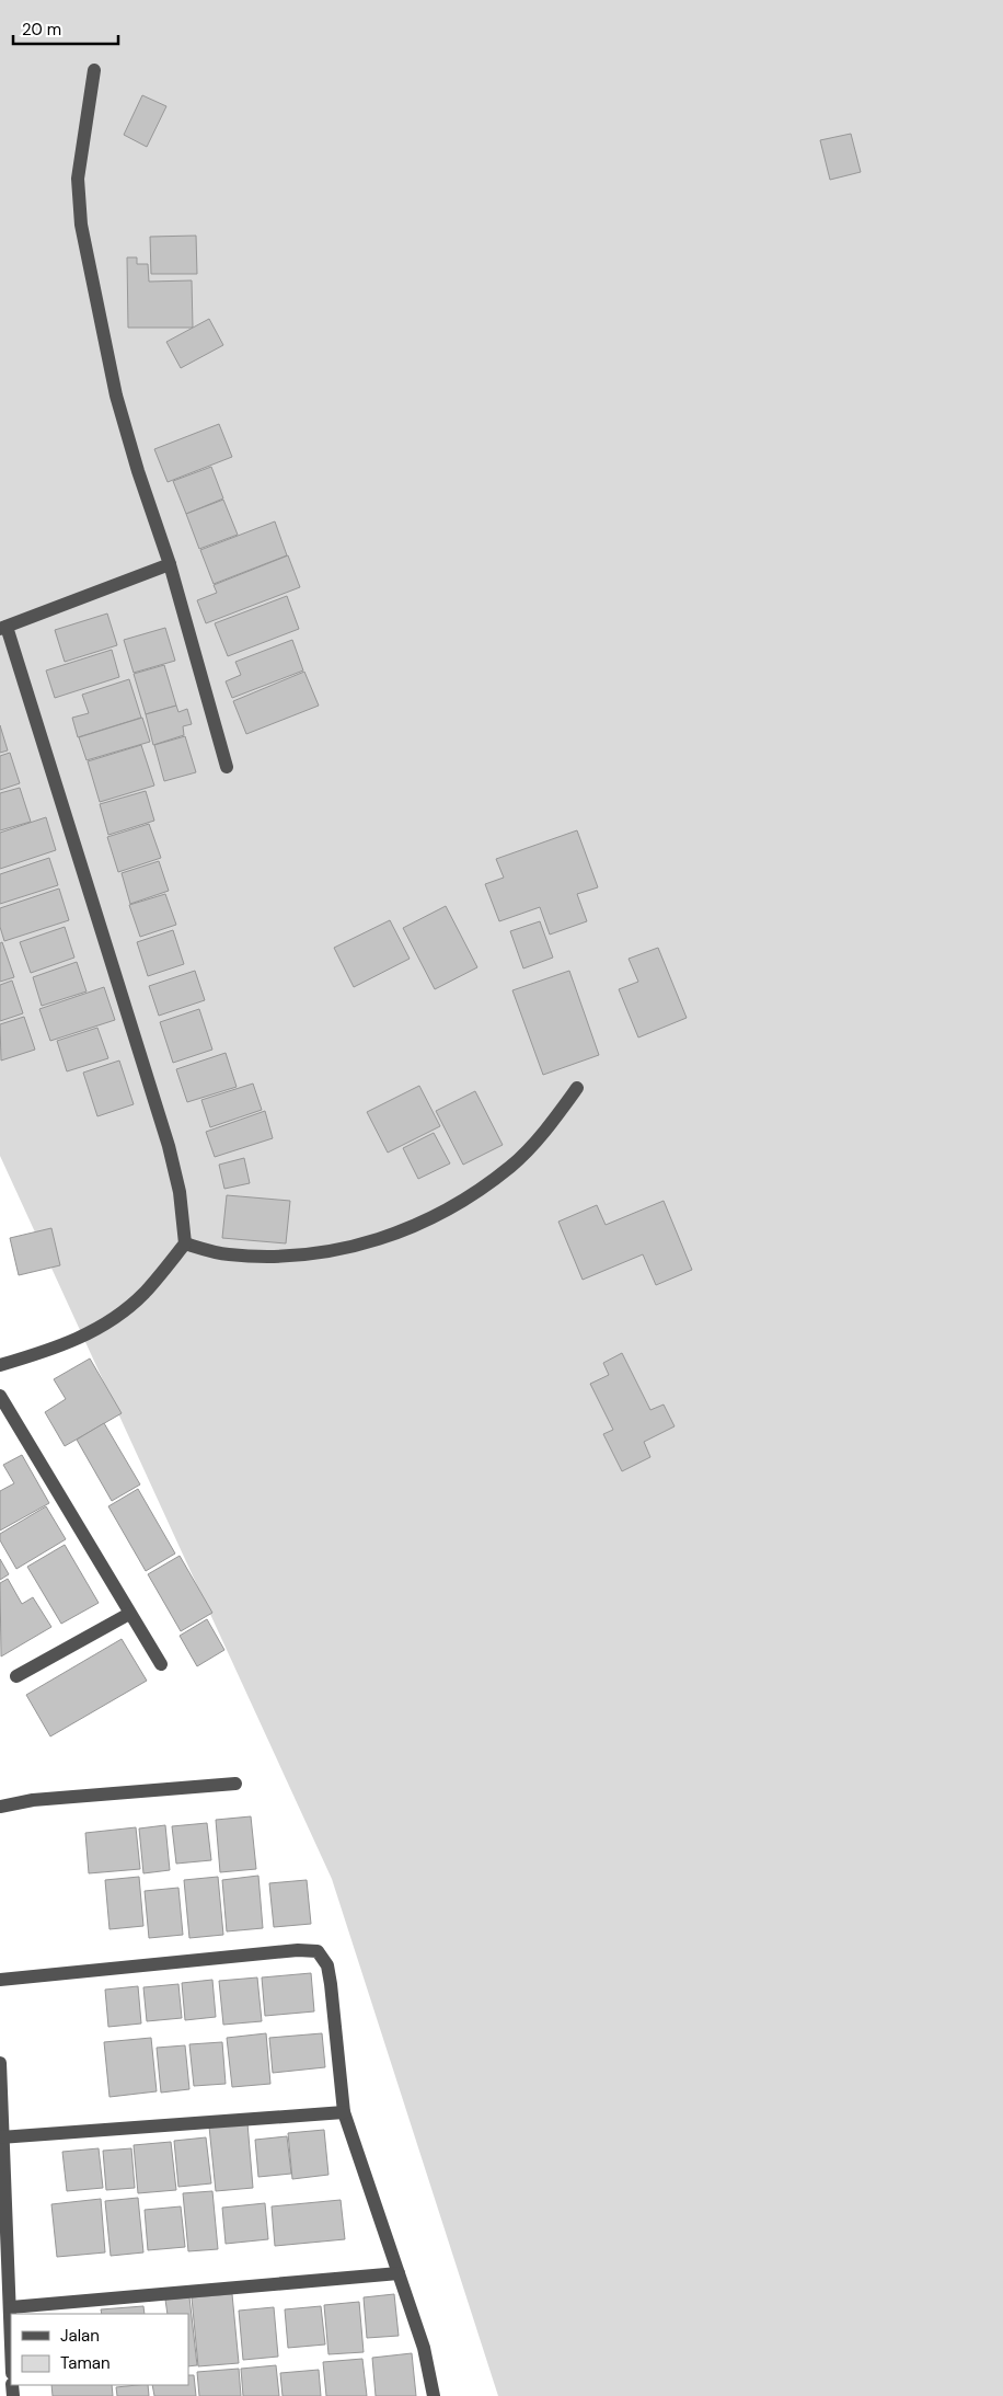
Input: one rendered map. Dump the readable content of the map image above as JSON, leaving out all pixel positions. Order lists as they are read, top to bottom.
{
  "legend": ["Jalan", "Taman"],
  "scale_bar": "20 m"
}
